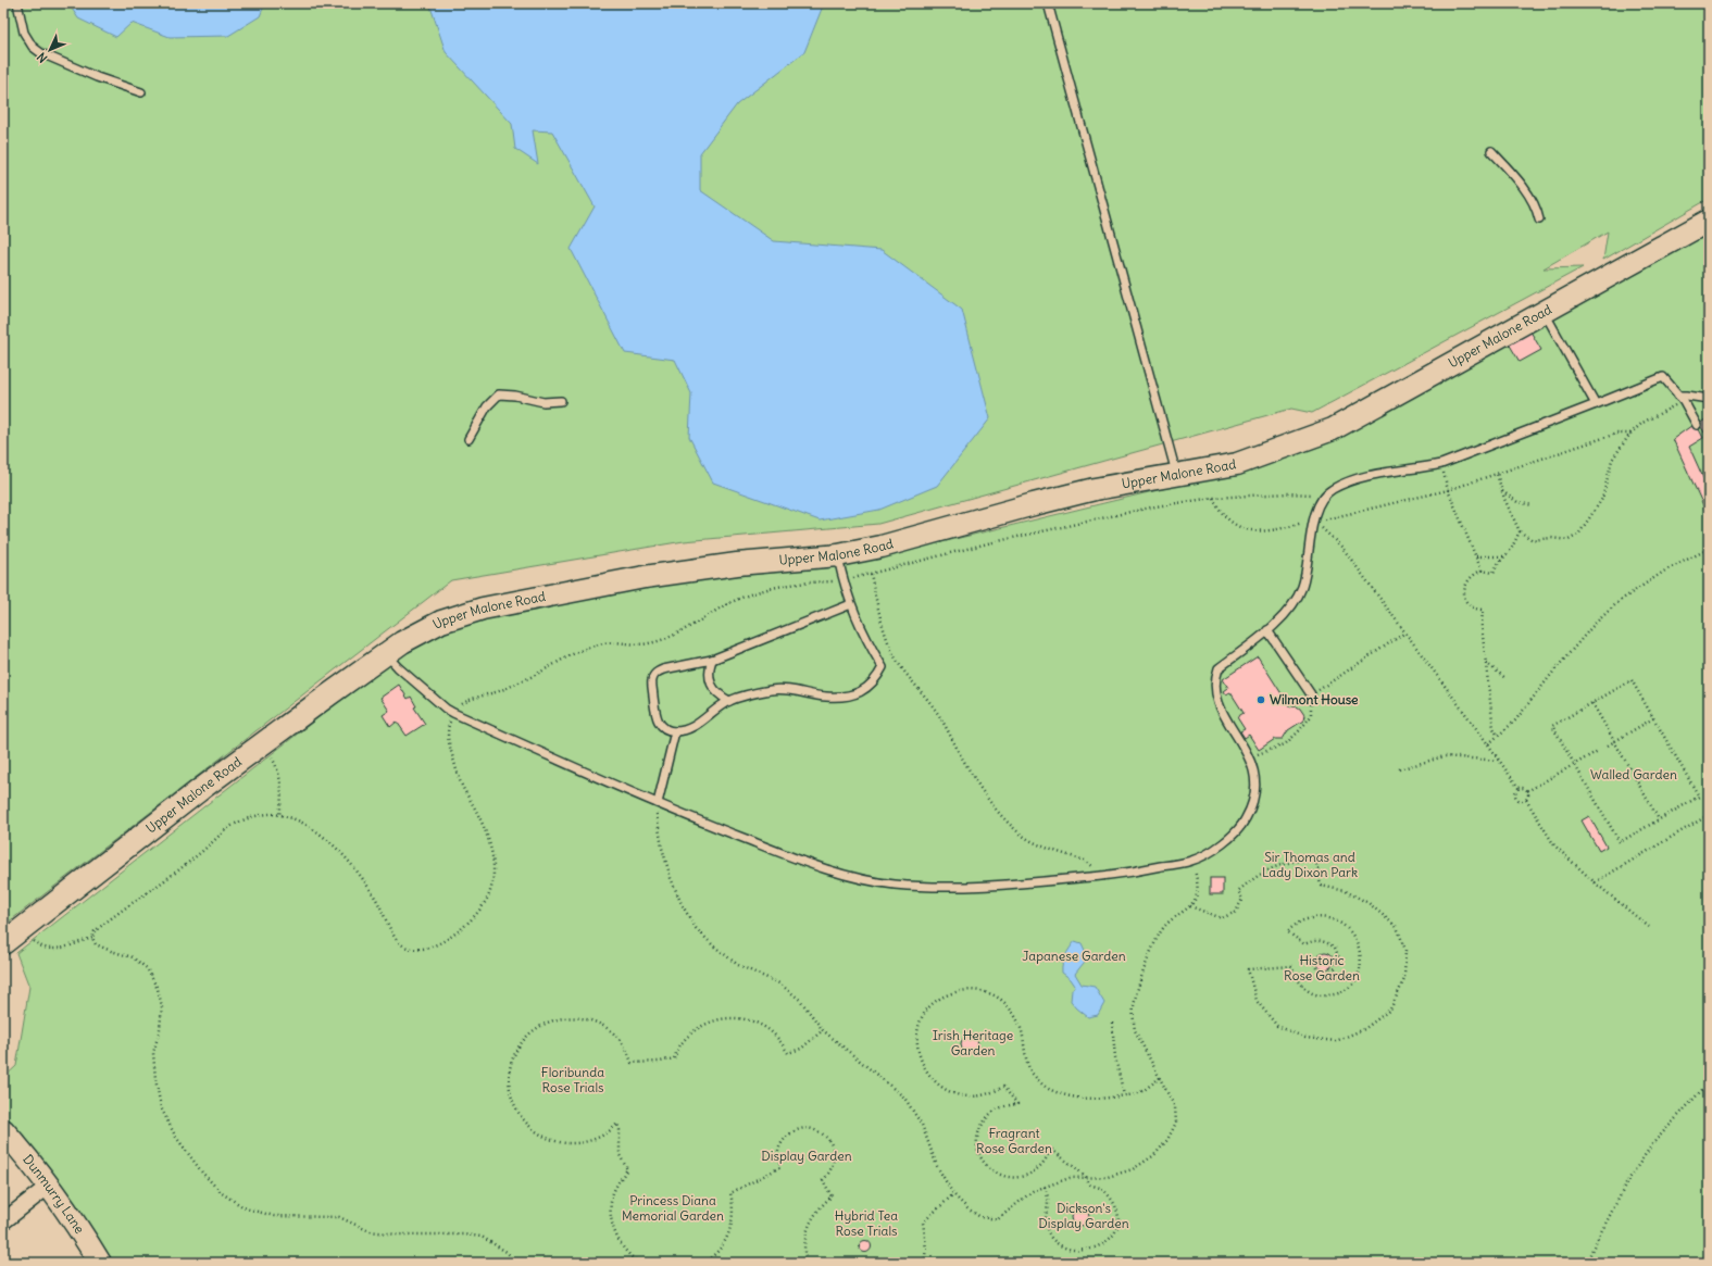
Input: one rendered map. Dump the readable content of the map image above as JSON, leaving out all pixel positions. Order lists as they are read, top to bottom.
{
  "streets": {
    "main road": ["Upper Malone Road", "Dunmurry Lane"]
  },
  "parks": [
    "Walled Garden",
    "Sir Thomas and Lady Dixon Park",
    "Japanese Garden",
    "Historic Rose Garden",
    "Irish Heritage Garden",
    "Floribunda Rose Trials",
    "Fragrant Rose Garden",
    "Display Garden",
    "Princess Diana Memorial Garden",
    "Dickson's Display Garden",
    "Hybrid Tea Rose Trials"
  ],
  "places": ["Wilmont House"],
  "north": "bottom left"
}
